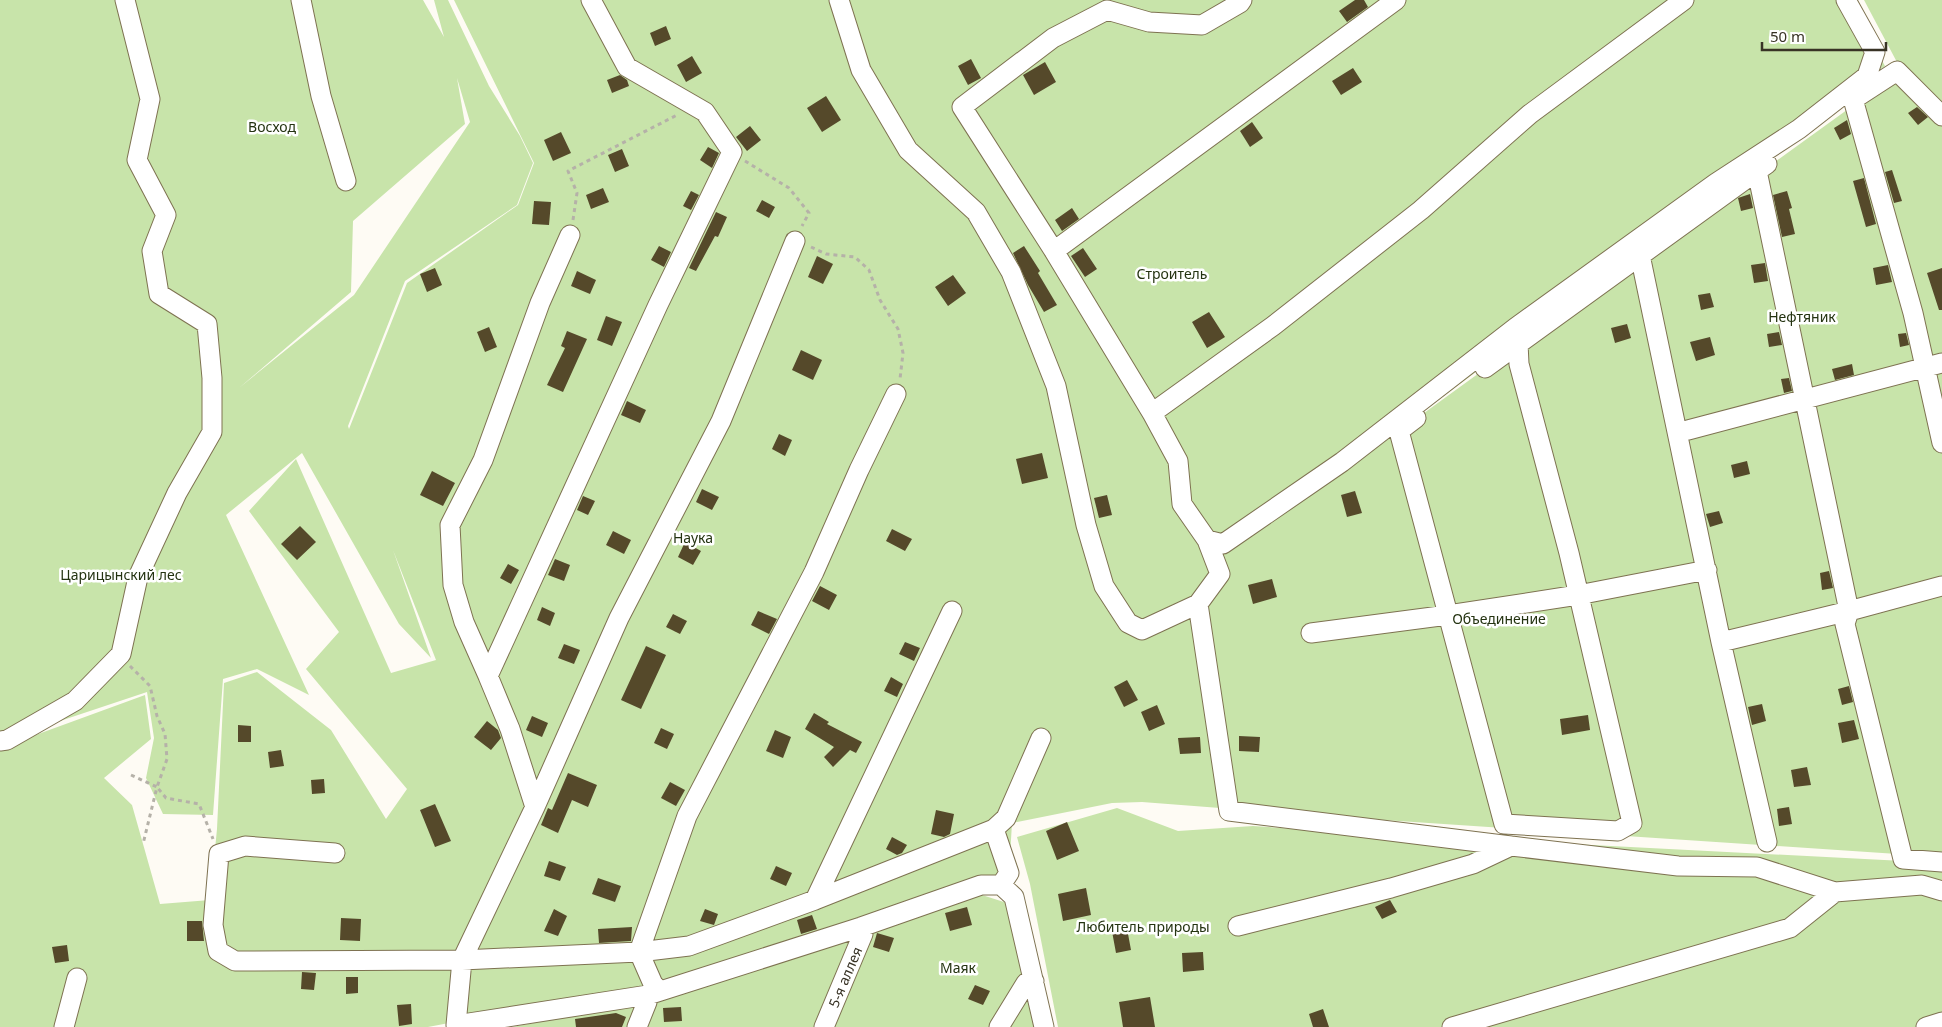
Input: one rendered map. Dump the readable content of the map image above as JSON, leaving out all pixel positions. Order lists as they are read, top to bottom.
{
  "streets": {
    "street": ["5-я аллея"]
  },
  "parks": [
    "Восход",
    "Строитель",
    "Нефтяник",
    "Наука",
    "Царицынский лес",
    "Объединение",
    "Любитель природы",
    "Маяк"
  ],
  "scale_bar": "50 m"
}
